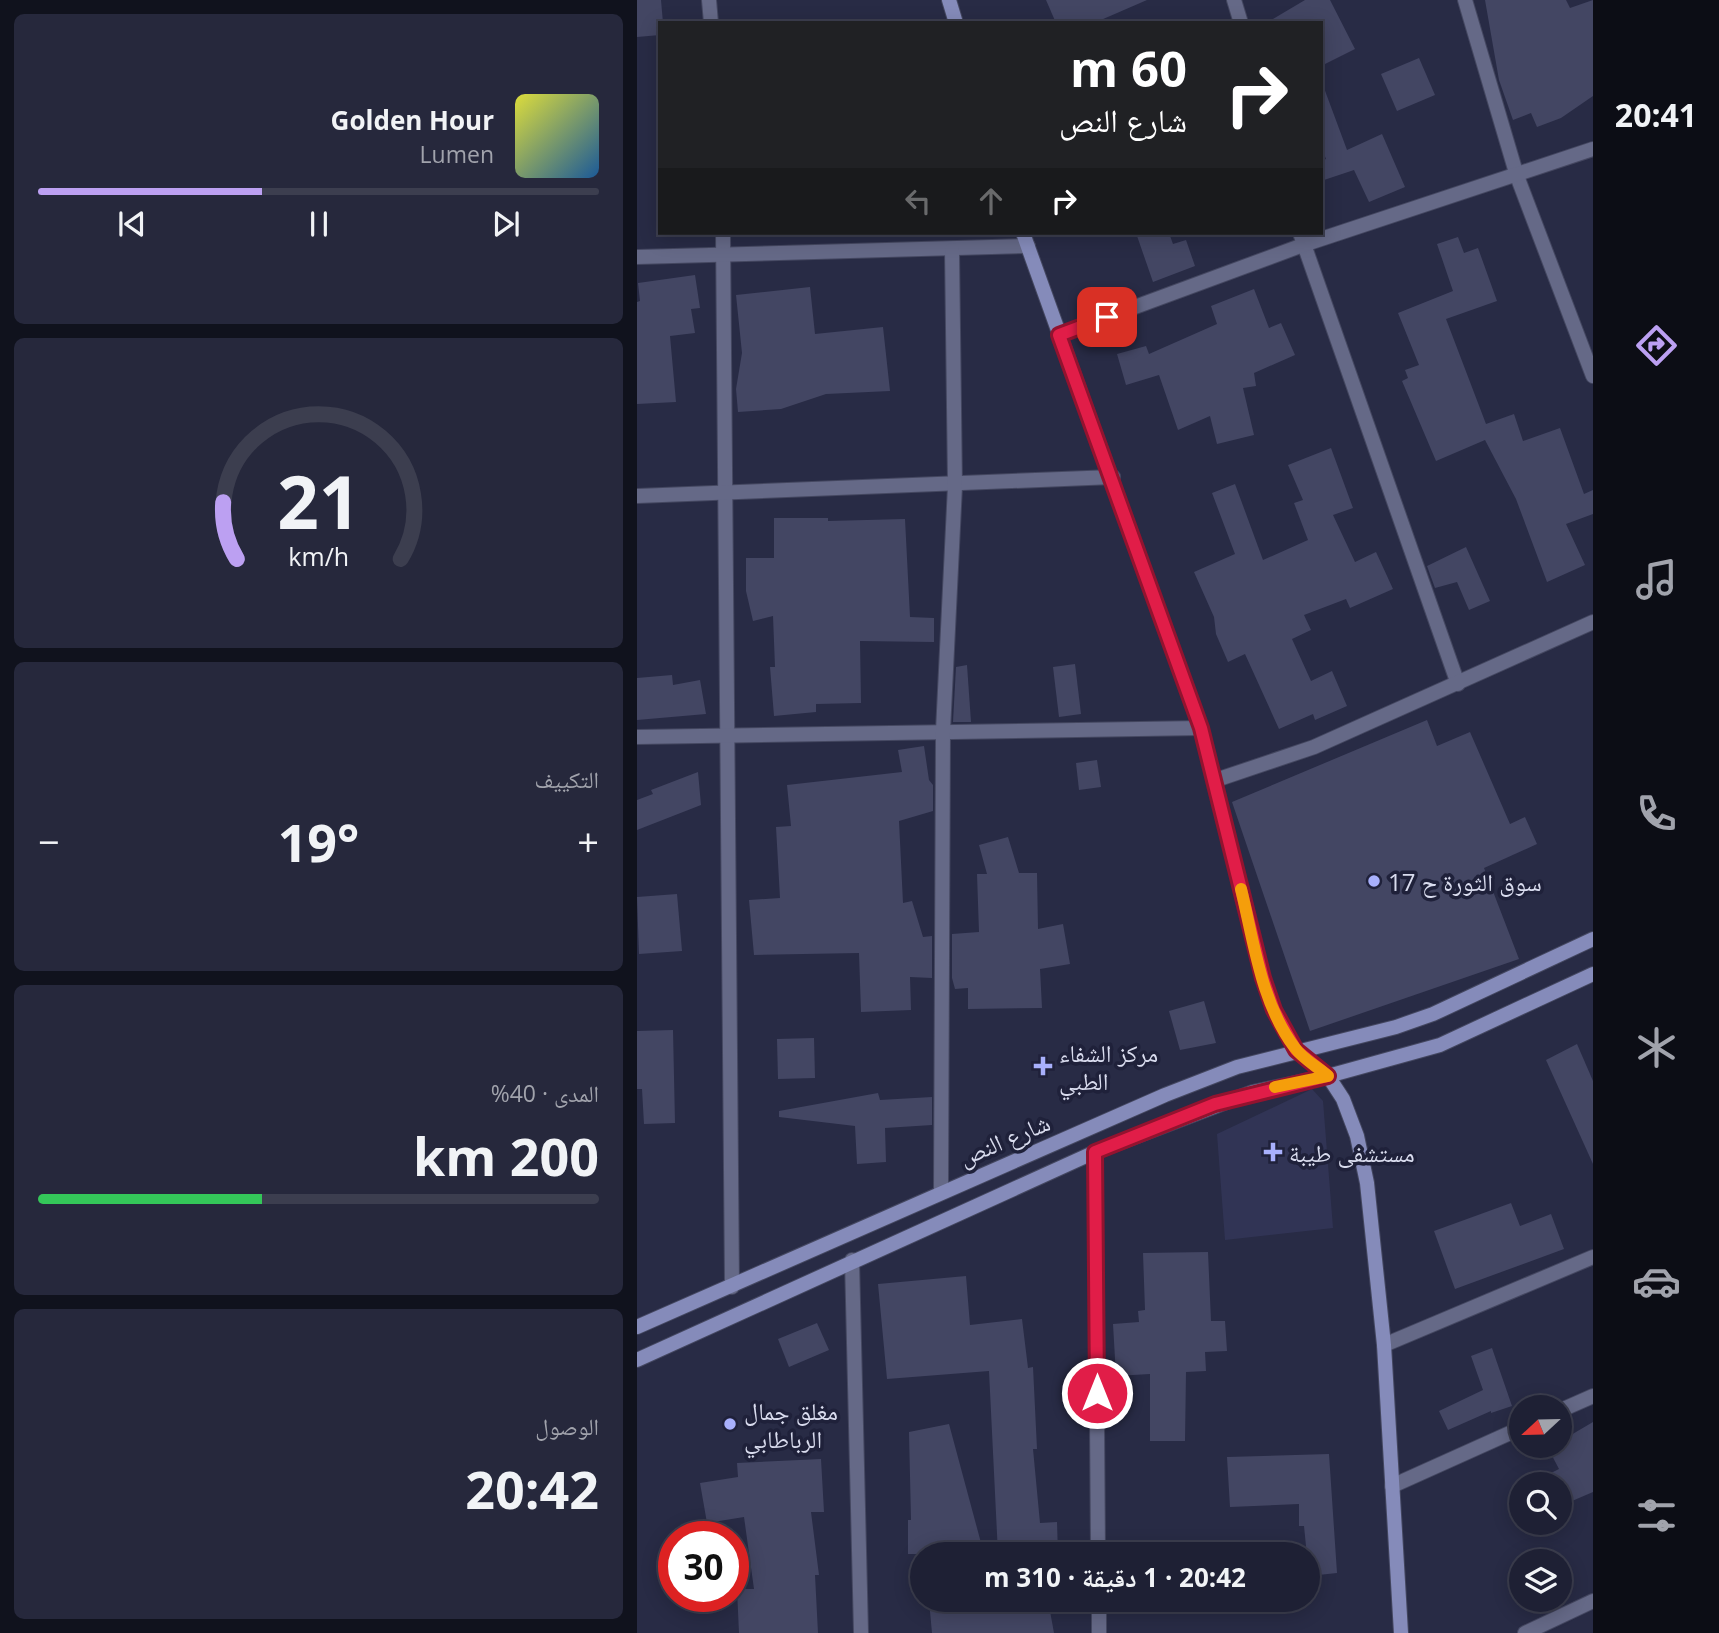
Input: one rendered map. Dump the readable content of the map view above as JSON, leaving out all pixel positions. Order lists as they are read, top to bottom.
{
  "streets": {
    "main road": ["شارع النص"]
  },
  "places": {
    "other": ["سوق الثورة ح 17", "مغلق جمال الرباطابي"],
    "health": ["مركز الشفاء الطبي", "مستشفى طيبة"]
  },
  "north": "left",
  "page": {
    "tabs": "20:41",
    "turn": ["60 m", "شارع النص"],
    "song": ["Golden Hour", "Lumen"],
    "tile": [
      "التكييف",
      ["المدى · 40%", "200 km"],
      ["الوصول", "20:42"]
    ],
    "heat": ["−", "19°", "+"],
    "limit": "30",
    "trip": "20:42 · 1 دقيقة · 310 m",
    "gauge": ["21", "km/h"]
  }
}
